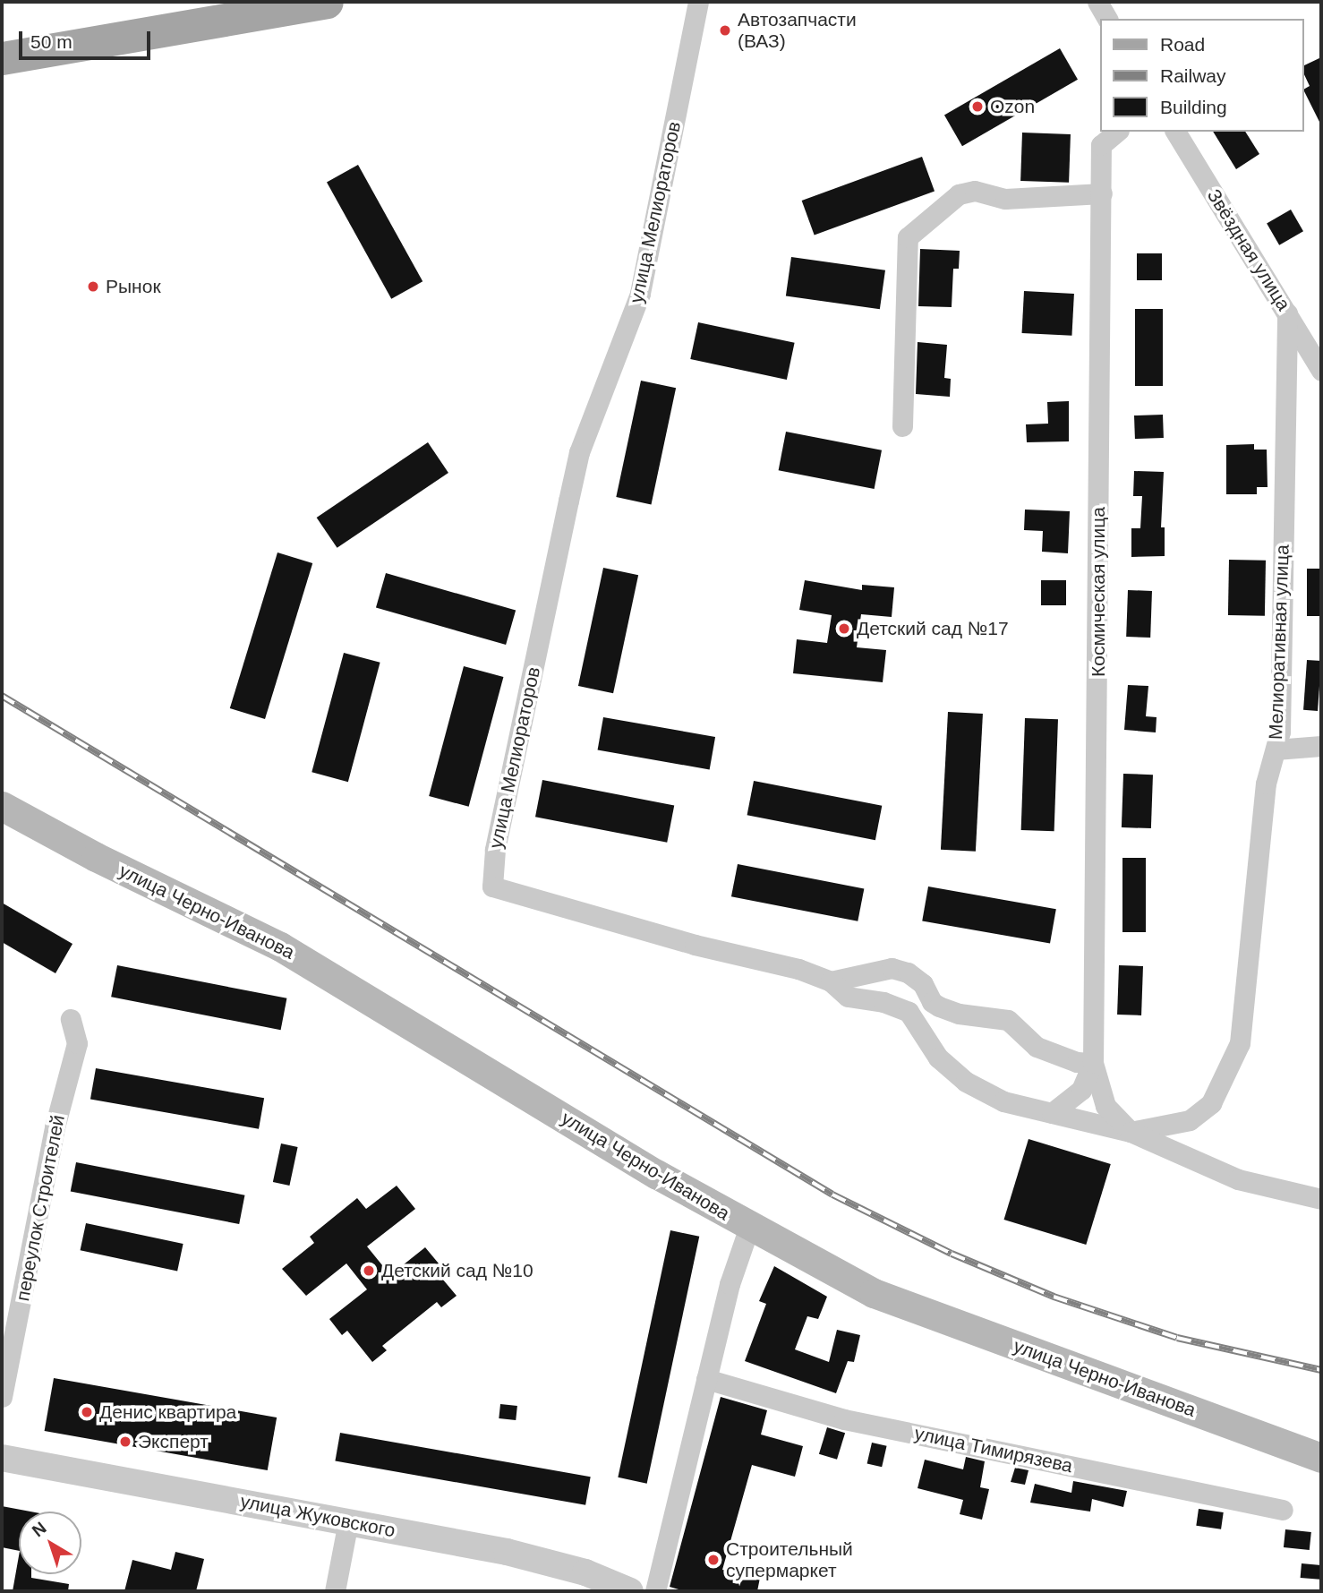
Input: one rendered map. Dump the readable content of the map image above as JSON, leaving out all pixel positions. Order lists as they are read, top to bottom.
{
  "streets": {
    "main road": ["улица Черно-Иванова"],
    "street": [
      "улица Мелиораторов",
      "Звёздная улица",
      "Космическая улица",
      "Мелиоративная улица",
      "переулок Строителей",
      "улица Тимирязева",
      "улица Жуковского"
    ]
  },
  "crossings": [
    ["Звёздная улица", "Мелиоративная улица"]
  ],
  "places": [
    "Автозапчасти (ВАЗ)",
    "Ozon",
    "Рынок",
    "Детский сад №17",
    "Детский сад №10",
    "Денис квартира",
    "Эксперт",
    "Строительный супермаркет"
  ],
  "legend": ["Road", "Railway", "Building"],
  "scale_bar": "50 m",
  "north": "top left"
}
